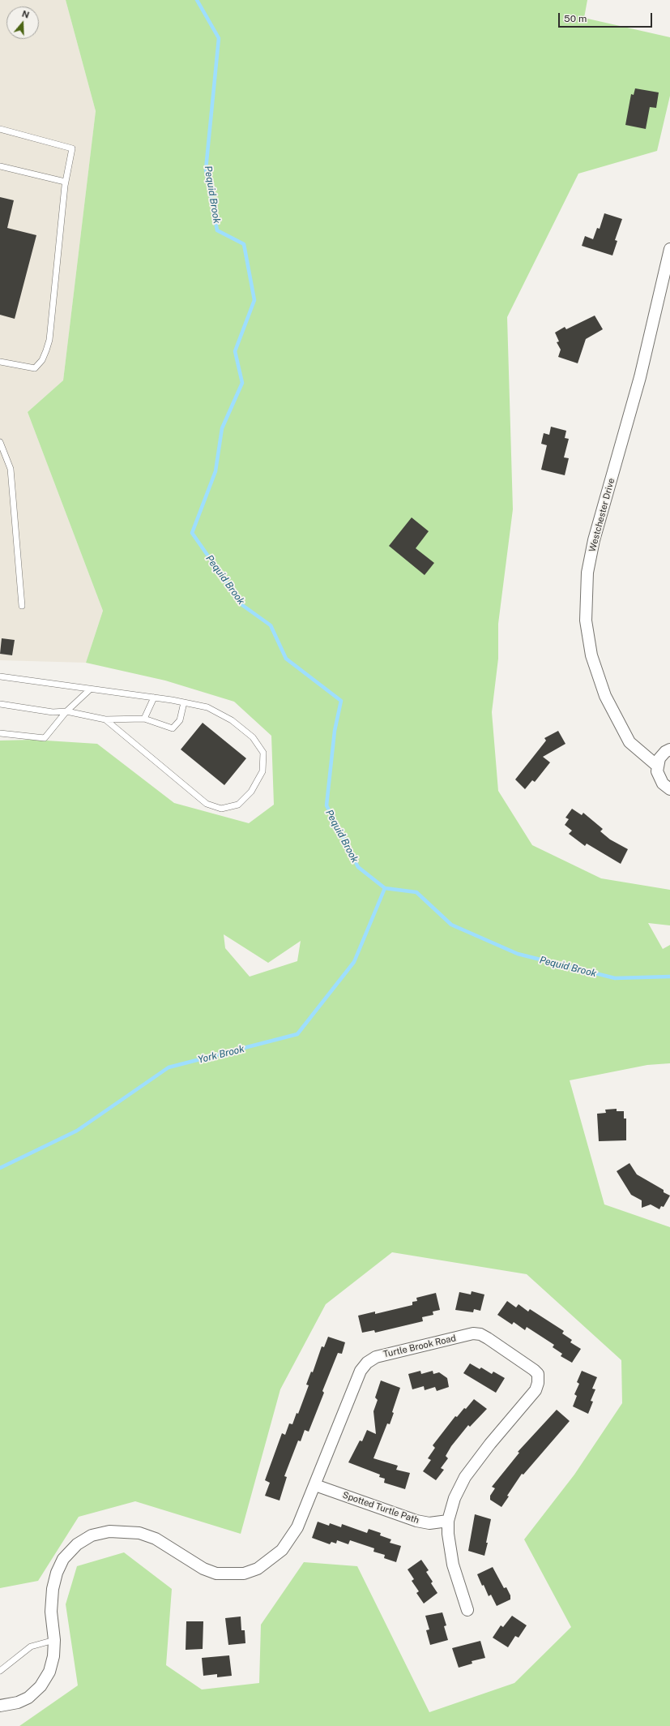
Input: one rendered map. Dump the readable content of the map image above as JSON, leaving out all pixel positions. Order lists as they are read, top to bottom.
{
  "streets": {
    "street": ["Westchester Drive", "Turtle Brook Road", "Spotted Turtle Path"]
  },
  "crossings": [
    ["Turtle Brook Road", "Spotted Turtle Path"]
  ],
  "water": ["Pequid Brook", "York Brook"],
  "scale_bar": "50 m",
  "north": "top"
}
